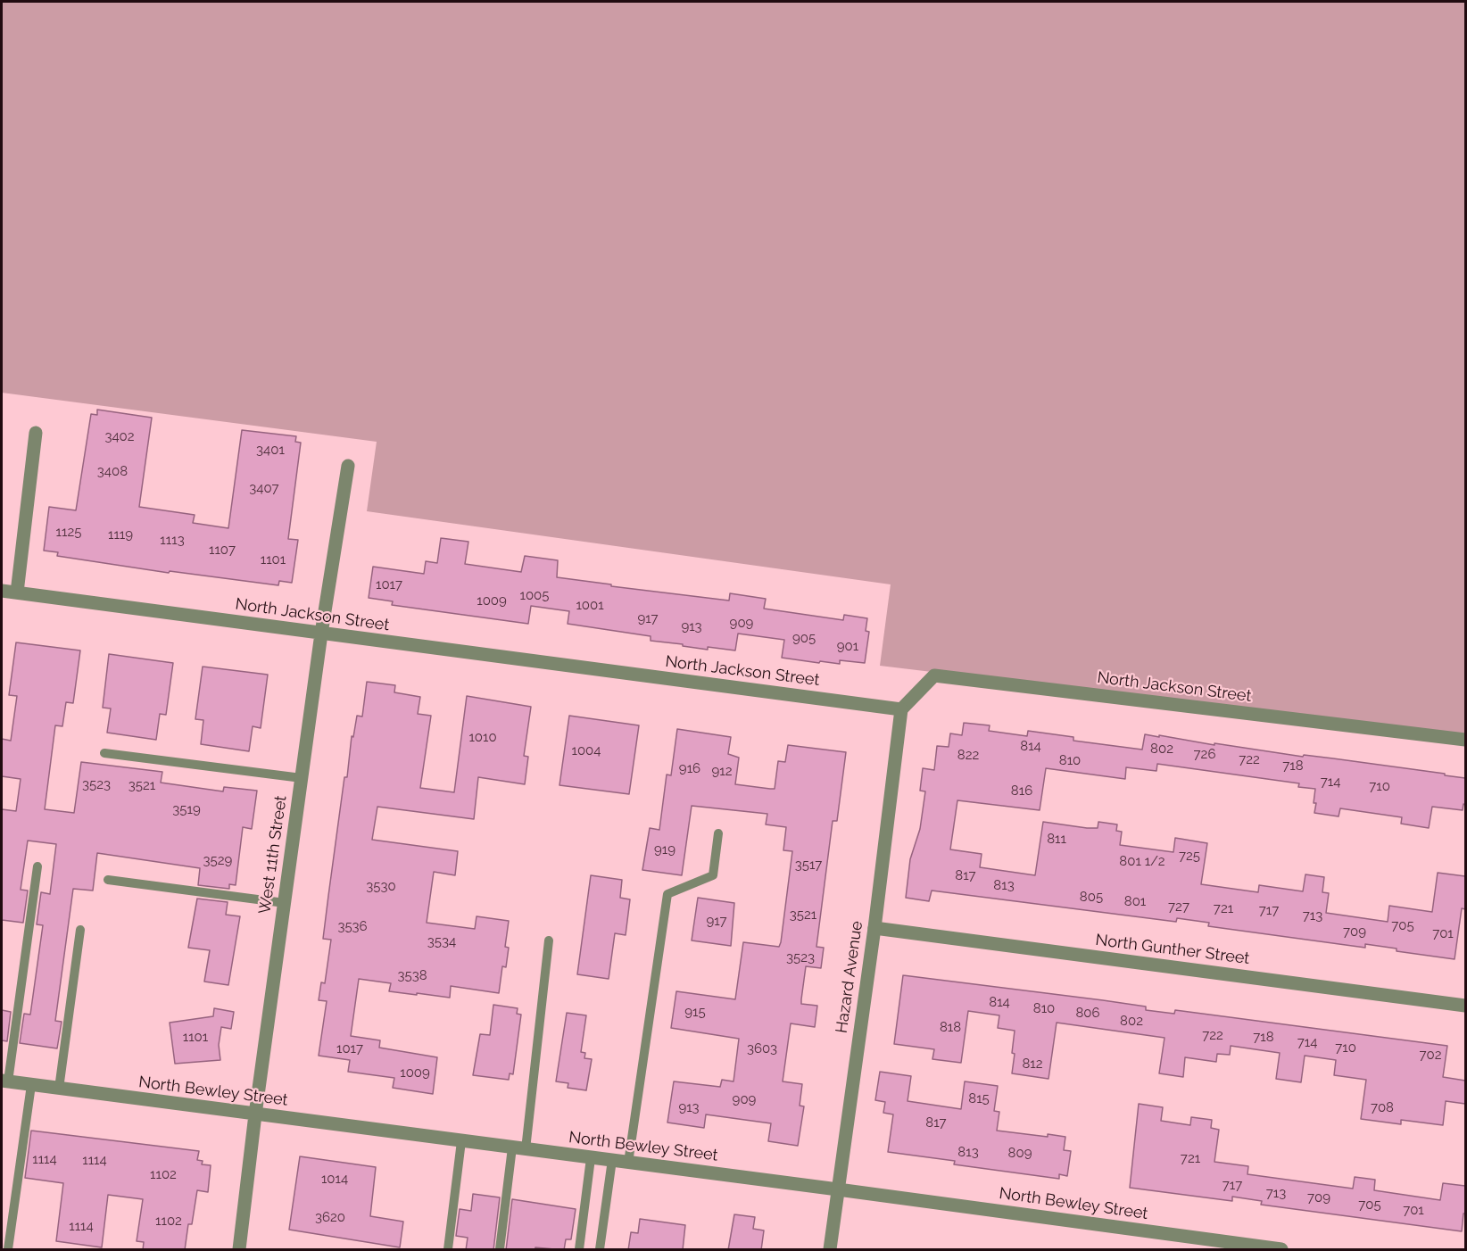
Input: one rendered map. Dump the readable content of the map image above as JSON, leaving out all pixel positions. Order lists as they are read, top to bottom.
{
  "streets": {
    "street": [
      "North Jackson Street",
      "West 11th Street",
      "North Gunther Street",
      "Hazard Avenue",
      "North Bewley Street"
    ]
  },
  "crossings": [
    ["North Jackson Street", "West 11th Street"],
    ["North Jackson Street", "Hazard Avenue"],
    ["West 11th Street", "North Bewley Street"],
    ["North Gunther Street", "Hazard Avenue"],
    ["Hazard Avenue", "North Bewley Street"]
  ],
  "house_numbers": [
    "3402",
    "3401",
    "3408",
    "3407",
    "1125",
    "1119",
    "1113",
    "1107",
    "1101",
    "1017",
    "1005",
    "1009",
    "1001",
    "917",
    "909",
    "913",
    "905",
    "901",
    "1010",
    "814",
    "802",
    "1004",
    "726",
    "822",
    "722",
    "810",
    "718",
    "916",
    "912",
    "714",
    "3523",
    "3521",
    "710",
    "816",
    "3519",
    "811",
    "919",
    "725",
    "3529",
    "801 1/2",
    "3517",
    "817",
    "813",
    "3530",
    "805",
    "801",
    "727",
    "721",
    "717",
    "3521",
    "713",
    "917",
    "705",
    "3536",
    "709",
    "701",
    "3534",
    "3523",
    "3538",
    "814",
    "810",
    "915",
    "806",
    "802",
    "818",
    "722",
    "1101",
    "718",
    "714",
    "710",
    "1017",
    "3603",
    "702",
    "812",
    "1009",
    "815",
    "909",
    "913",
    "708",
    "817",
    "813",
    "809",
    "721",
    "1114",
    "1114",
    "1102",
    "1014",
    "717",
    "713",
    "709",
    "705",
    "701",
    "3620",
    "1102",
    "1114"
  ]
}
